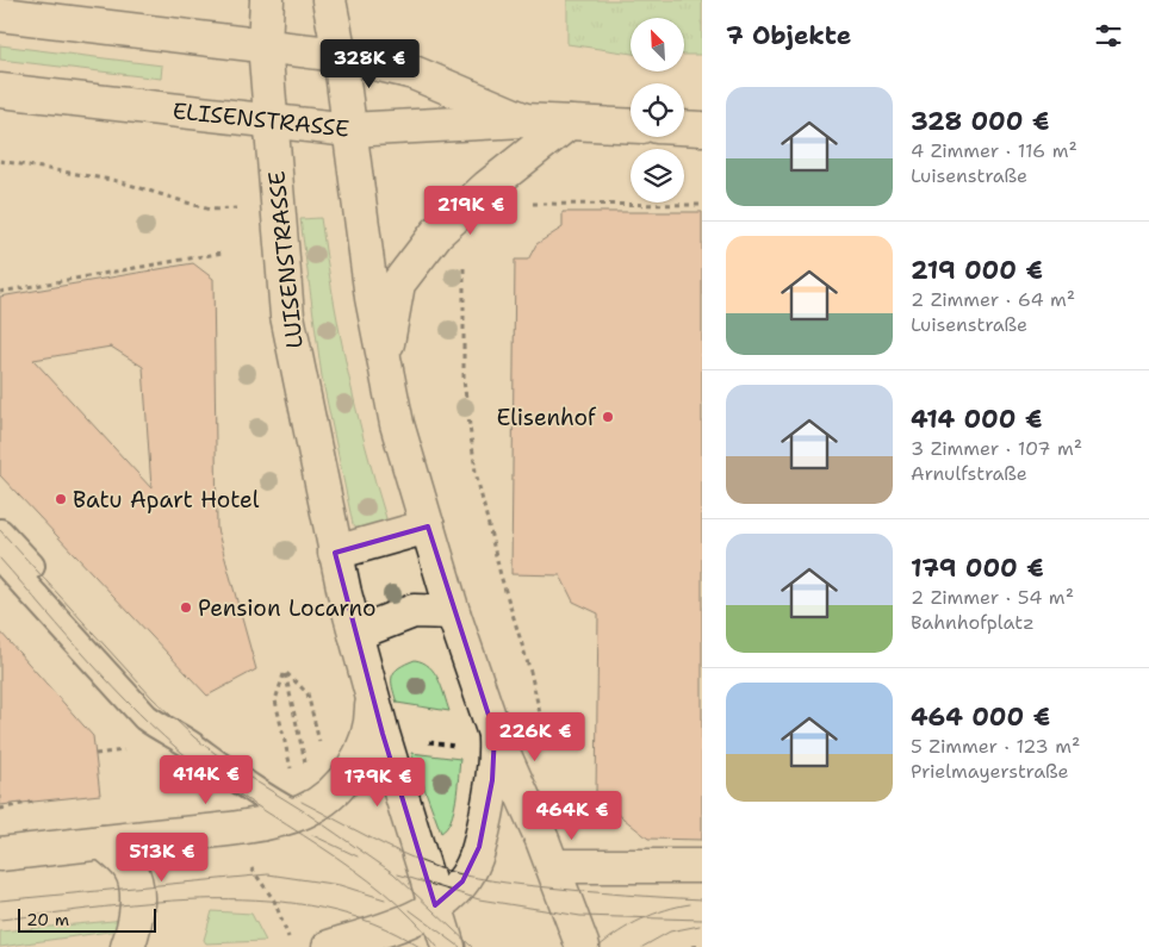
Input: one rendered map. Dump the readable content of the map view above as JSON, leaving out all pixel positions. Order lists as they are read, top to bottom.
{
  "streets": {
    "street": ["ELISENSTRASSE", "LUISENSTRASSE"]
  },
  "crossings": [
    ["ELISENSTRASSE", "LUISENSTRASSE"]
  ],
  "places": ["Elisenhof", "Batu Apart Hotel", "Pension Locarno"],
  "scale_bar": "20 m",
  "north": "top left",
  "page": {
    "heading": "7 Objekte",
    "price": [
      "328K €",
      "219K €",
      "226K €",
      "414K €",
      "179K €",
      "464K €",
      "513K €"
    ],
    "list": [
      {
        "name": "328 000 €",
        "note": "4 Zimmer · 116 m² · Luisenstraße"
      },
      {
        "name": "219 000 €",
        "note": "2 Zimmer · 64 m² · Luisenstraße"
      },
      {
        "name": "414 000 €",
        "note": "3 Zimmer · 107 m² · Arnulfstraße"
      },
      {
        "name": "179 000 €",
        "note": "2 Zimmer · 54 m² · Bahnhofplatz"
      },
      {
        "name": "464 000 €",
        "note": "5 Zimmer · 123 m² · Prielmayerstraße"
      }
    ],
    "scale": "20 m"
  }
}
